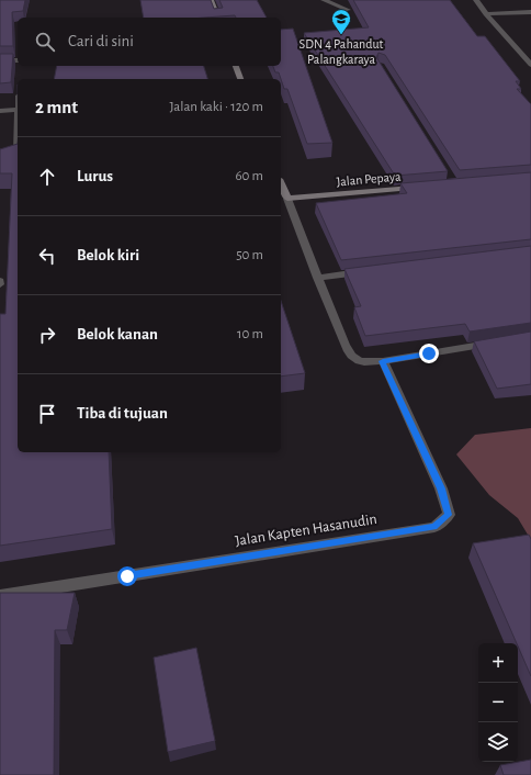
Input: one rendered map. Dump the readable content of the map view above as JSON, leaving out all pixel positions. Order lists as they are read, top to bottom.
{
  "streets": {
    "street": ["Jalan Pepaya", "Jalan Kapten Hasanudin"]
  },
  "places": {
    "school or university": ["SDN 4 Pahandut Palangkaraya"]
  },
  "page": {
    "search": "Cari di sini",
    "heading": ["2 mnt", "Jalan kaki · 120 m"],
    "list": [
      ["Lurus", "60 m"],
      ["Belok kiri", "50 m"],
      ["Belok kanan", "10 m"],
      "Tiba di tujuan"
    ],
    "map_buttons": ["+", "−"]
  }
}
